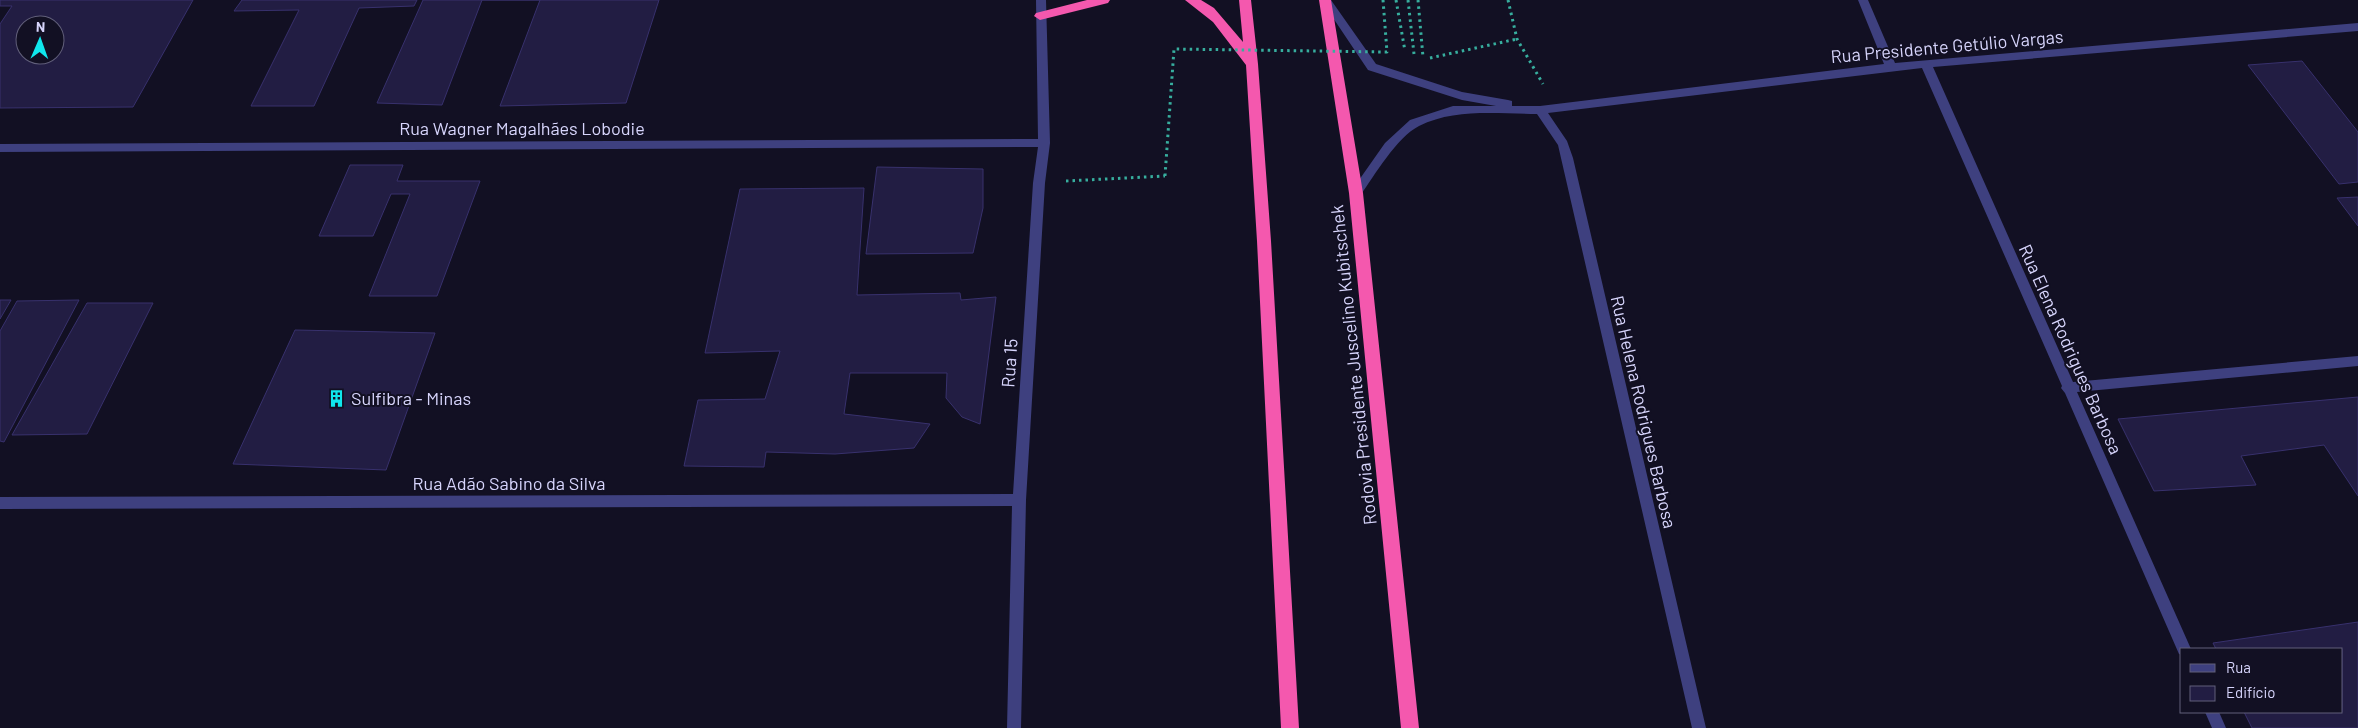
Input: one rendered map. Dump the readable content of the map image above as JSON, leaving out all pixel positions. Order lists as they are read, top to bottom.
{
  "streets": {
    "highway": ["Rodovia Presidente Juscelino Kubitschek"],
    "street": [
      "Rua Presidente Getúlio Vargas",
      "Rua Wagner Magalhães Lobodie",
      "Rua Elena Rodrigues Barbosa",
      "Rua 15",
      "Rua Helena Rodrigues Barbosa",
      "Rua Adão Sabino da Silva"
    ]
  },
  "crossings": [
    ["Rua Presidente Getúlio Vargas", "Rua Elena Rodrigues Barbosa"],
    ["Rua Presidente Getúlio Vargas", "Rodovia Presidente Juscelino Kubitschek"],
    ["Rua Presidente Getúlio Vargas", "Rua Helena Rodrigues Barbosa"],
    ["Rua Wagner Magalhães Lobodie", "Rua 15"],
    ["Rua 15", "Rua Adão Sabino da Silva"]
  ],
  "places": {
    "building": ["Sulfibra - Minas"]
  },
  "legend": ["Rua", "Edifício"],
  "north": "top"
}
